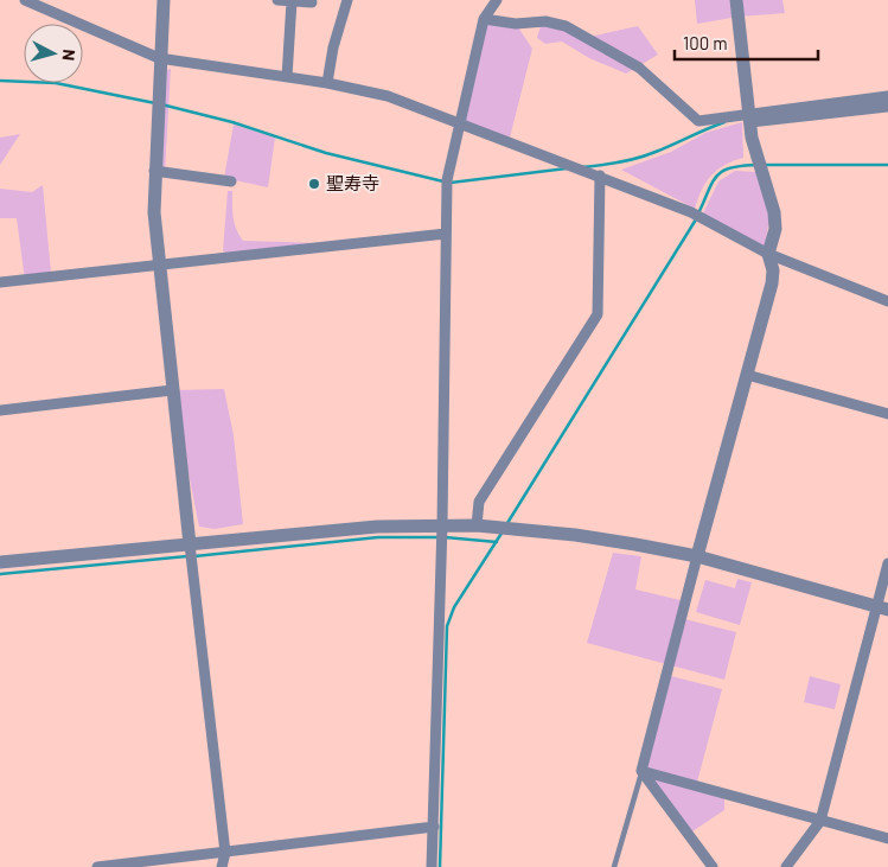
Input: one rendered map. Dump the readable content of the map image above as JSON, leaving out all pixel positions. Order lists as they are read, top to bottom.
{
  "places": ["聖寿寺"],
  "scale_bar": "100 m",
  "north": "right"
}
